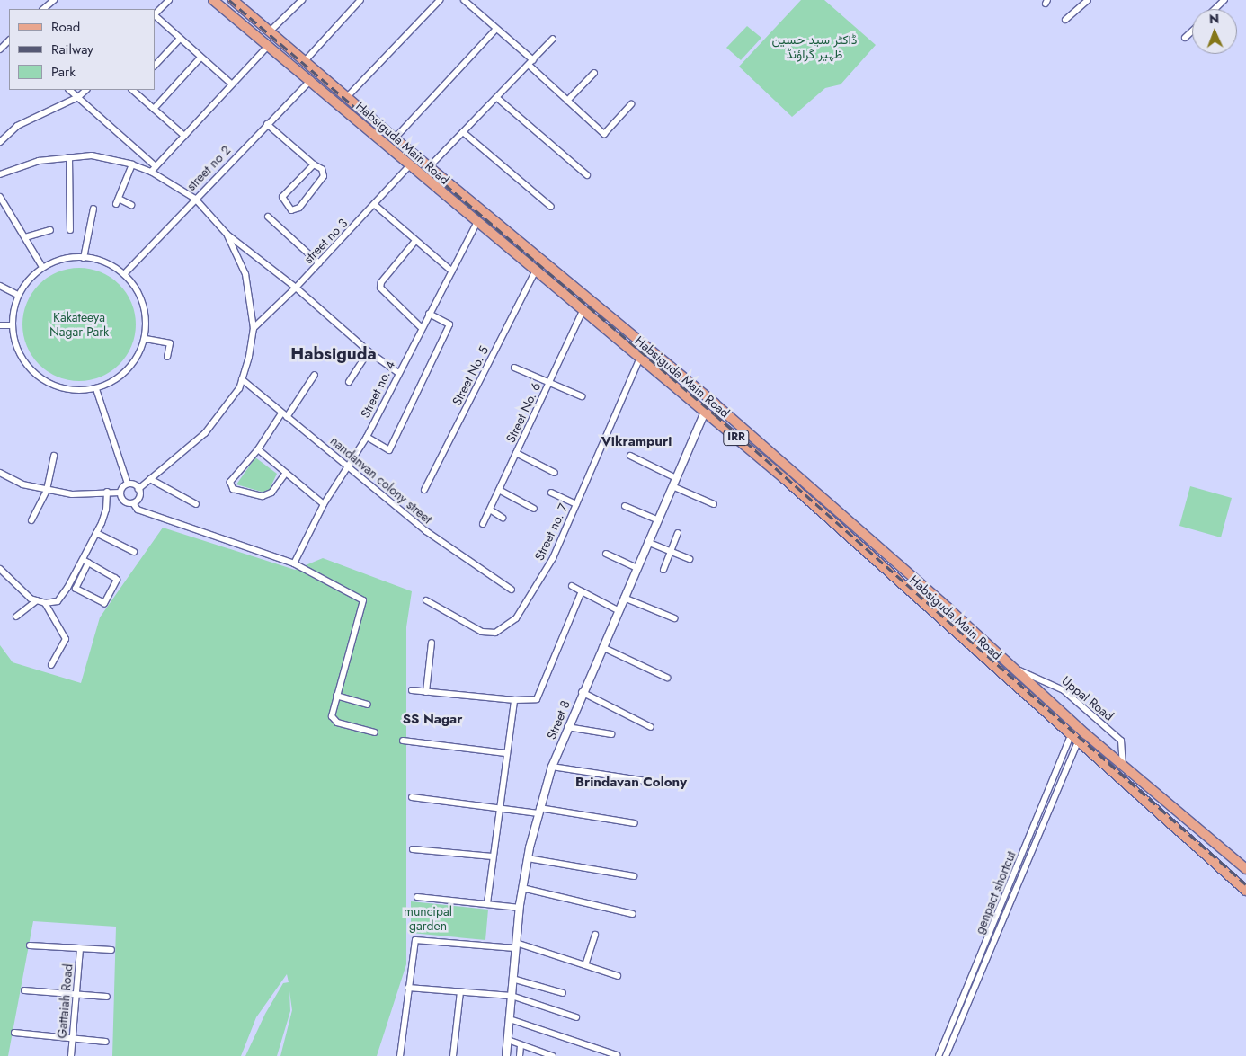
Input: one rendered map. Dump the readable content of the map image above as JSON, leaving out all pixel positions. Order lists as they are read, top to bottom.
{
  "streets": {
    "main road": ["Habsiguda Main Road", "IRR"],
    "street": [
      "street no 2",
      "street no 3",
      "Street No. 5",
      "Street no. 4",
      "Street No. 6",
      "nandanvan colony street",
      "Street no. 7",
      "Uppal Road",
      "Street 8",
      "genpact shortcut",
      "Gattaiah Road"
    ]
  },
  "crossings": [
    ["Habsiguda Main Road", "street no 2"],
    ["Habsiguda Main Road", "street no 3"],
    ["Habsiguda Main Road", "Street No. 5"],
    ["Habsiguda Main Road", "Street no. 4"],
    ["Habsiguda Main Road", "Street No. 6"],
    ["Habsiguda Main Road", "Street no. 7"],
    ["Habsiguda Main Road", "Uppal Road"],
    ["Habsiguda Main Road", "Street 8"],
    ["Habsiguda Main Road", "genpact shortcut"],
    ["Street no. 4", "nandanvan colony street"]
  ],
  "districts": [
    "Habsiguda",
    "Vikrampuri",
    "SS Nagar",
    "Brindavan Colony"
  ],
  "parks": ["ڈاکٹر سید حسین ظہیر گراؤنڈ", "Kakateeya Nagar Park", "muncipal garden"],
  "legend": ["Road", "Railway", "Park"],
  "north": "top"
}
